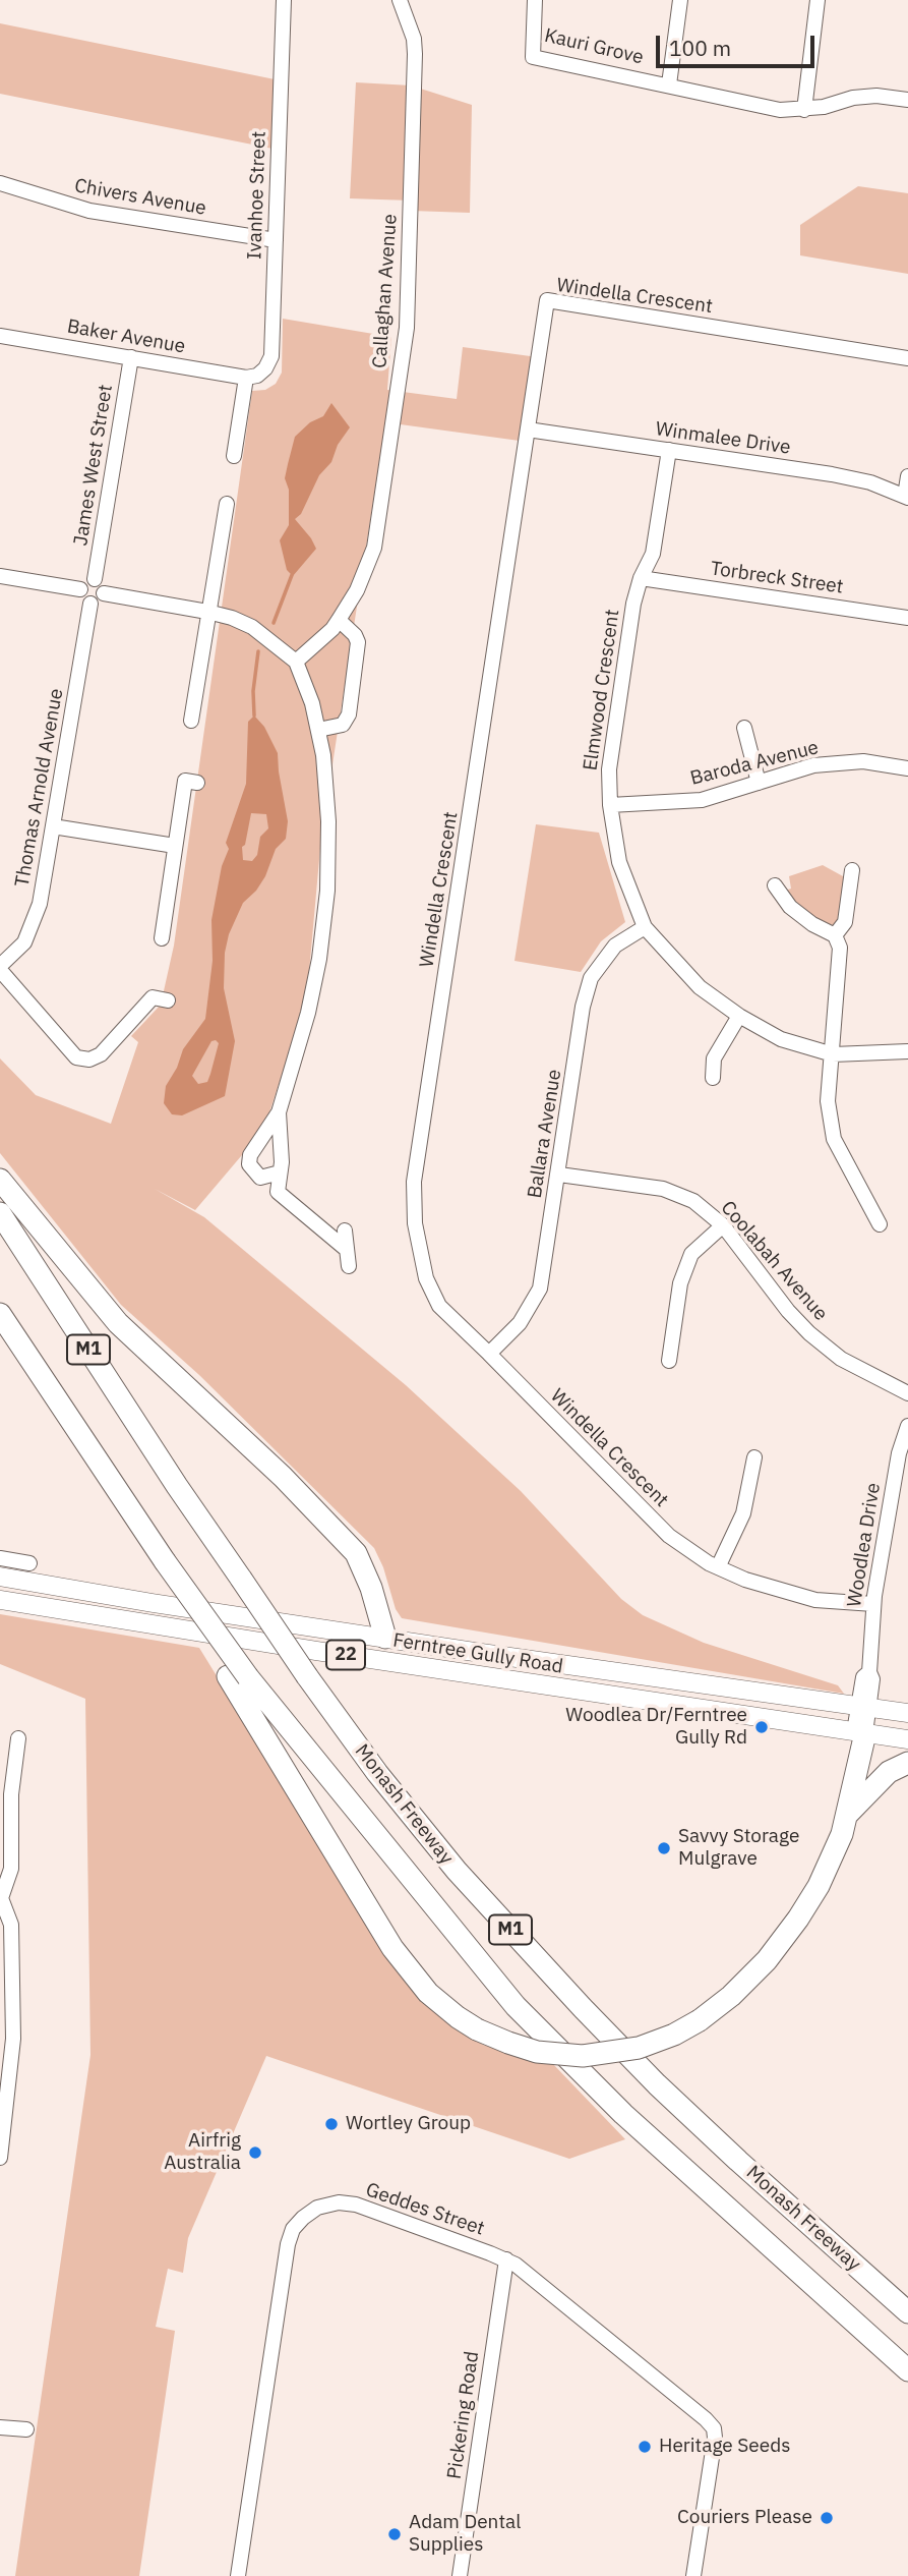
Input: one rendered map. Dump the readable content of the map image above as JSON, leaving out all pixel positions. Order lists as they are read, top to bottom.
{
  "streets": {
    "highway": ["M1", "Monash Freeway"],
    "main road": ["Ferntree Gully Road", "22"],
    "street": [
      "Kauri Grove",
      "Ivanhoe Street",
      "Chivers Avenue",
      "Callaghan Avenue",
      "Windella Crescent",
      "Baker Avenue",
      "Winmalee Drive",
      "James West Street",
      "Torbreck Street",
      "Elmwood Crescent",
      "Baroda Avenue",
      "Thomas Arnold Avenue",
      "Ballara Avenue",
      "Coolabah Avenue",
      "Woodlea Drive",
      "Geddes Street",
      "Pickering Road"
    ]
  },
  "crossings": [
    ["Ivanhoe Street", "Chivers Avenue"],
    ["Ivanhoe Street", "Baker Avenue"],
    ["Windella Crescent", "Winmalee Drive"],
    ["Windella Crescent", "Ballara Avenue"],
    ["Windella Crescent", "Woodlea Drive"],
    ["Baker Avenue", "James West Street"],
    ["Winmalee Drive", "Elmwood Crescent"],
    ["James West Street", "Thomas Arnold Avenue"],
    ["Torbreck Street", "Elmwood Crescent"],
    ["Elmwood Crescent", "Baroda Avenue"],
    ["Elmwood Crescent", "Ballara Avenue"],
    ["Ballara Avenue", "Coolabah Avenue"],
    ["Woodlea Drive", "Ferntree Gully Road"],
    ["Geddes Street", "Pickering Road"]
  ],
  "places": [
    "Woodlea Dr/Ferntree Gully Rd",
    "Savvy Storage Mulgrave",
    "Wortley Group",
    "Airfrig Australia",
    "Heritage Seeds",
    "Couriers Please",
    "Adam Dental Supplies"
  ],
  "scale_bar": "100 m"
}
